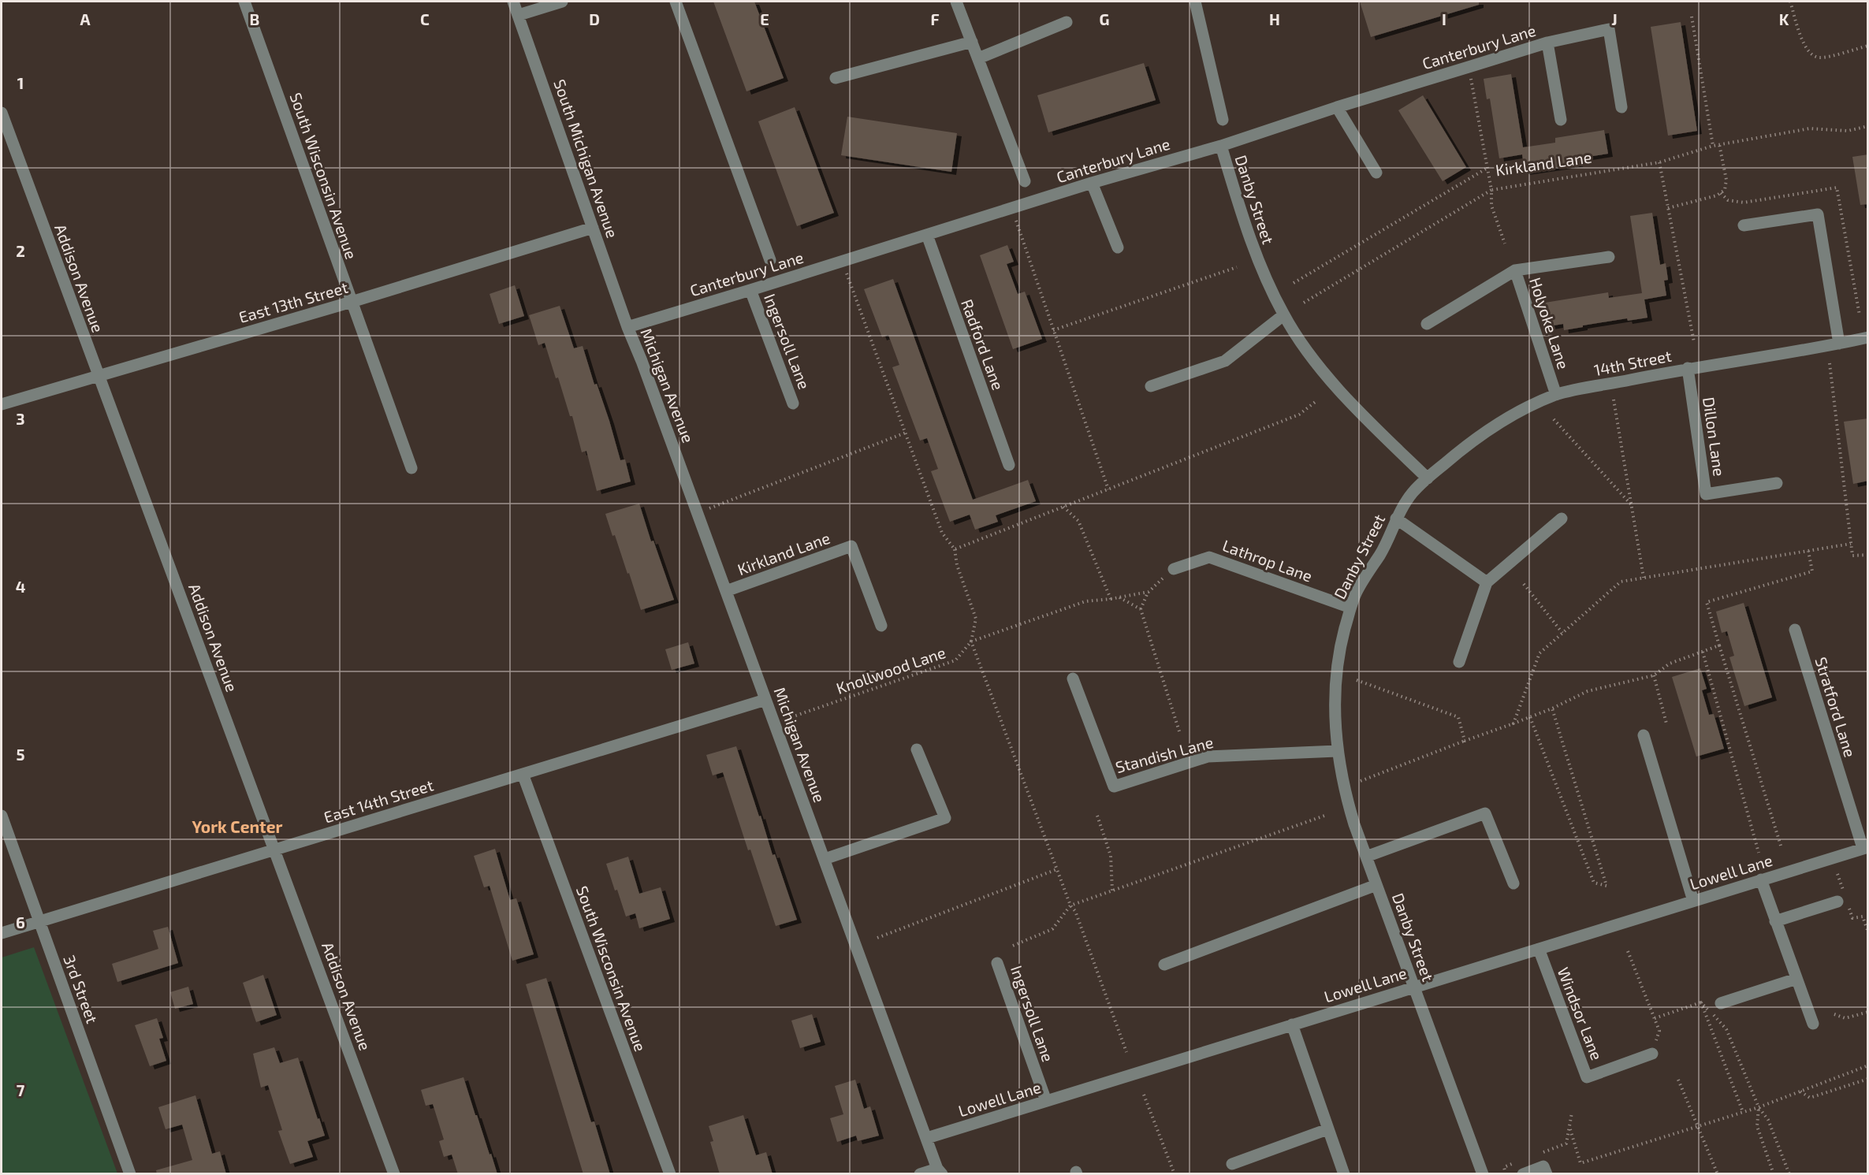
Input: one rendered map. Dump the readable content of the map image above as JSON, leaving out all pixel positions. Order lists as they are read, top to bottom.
{
  "streets": {
    "street": [
      "Canterbury Lane",
      "South Michigan Avenue",
      "Kirkland Lane",
      "South Wisconsin Avenue",
      "Danby Street",
      "Addison Avenue",
      "East 13th Street",
      "Holyoke Lane",
      "Ingersoll Lane",
      "Radford Lane",
      "14th Street",
      "Michigan Avenue",
      "Dillon Lane",
      "Lathrop Lane",
      "Stratford Lane",
      "Standish Lane",
      "East 14th Street",
      "Lowell Lane",
      "3rd Street",
      "Windsor Lane"
    ],
    "path": ["Knollwood Lane"]
  },
  "crossings": [
    ["Canterbury Lane", "South Michigan Avenue"],
    ["Canterbury Lane", "Kirkland Lane"],
    ["Canterbury Lane", "Danby Street"],
    ["Canterbury Lane", "Ingersoll Lane"],
    ["Canterbury Lane", "Radford Lane"],
    ["Canterbury Lane", "Michigan Avenue"],
    ["South Michigan Avenue", "East 13th Street"],
    ["South Michigan Avenue", "Michigan Avenue"],
    ["Kirkland Lane", "Michigan Avenue"],
    ["South Wisconsin Avenue", "East 13th Street"],
    ["South Wisconsin Avenue", "East 14th Street"],
    ["Danby Street", "14th Street"],
    ["Danby Street", "Lathrop Lane"],
    ["Danby Street", "Standish Lane"],
    ["Danby Street", "Lowell Lane"],
    ["Addison Avenue", "East 13th Street"],
    ["Addison Avenue", "East 14th Street"],
    ["Holyoke Lane", "14th Street"],
    ["Ingersoll Lane", "Lowell Lane"],
    ["14th Street", "Dillon Lane"],
    ["Michigan Avenue", "Knollwood Lane"],
    ["Michigan Avenue", "East 14th Street"],
    ["Michigan Avenue", "Lowell Lane"],
    ["Stratford Lane", "Lowell Lane"],
    ["East 14th Street", "3rd Street"],
    ["Lowell Lane", "Windsor Lane"]
  ],
  "districts": ["York Center"],
  "grid": {
    "columns": [
      "A",
      "B",
      "C",
      "D",
      "E",
      "F",
      "G",
      "H",
      "I",
      "J",
      "K"
    ],
    "rows": [
      "1",
      "2",
      "3",
      "4",
      "5",
      "6",
      "7"
    ]
  }
}
